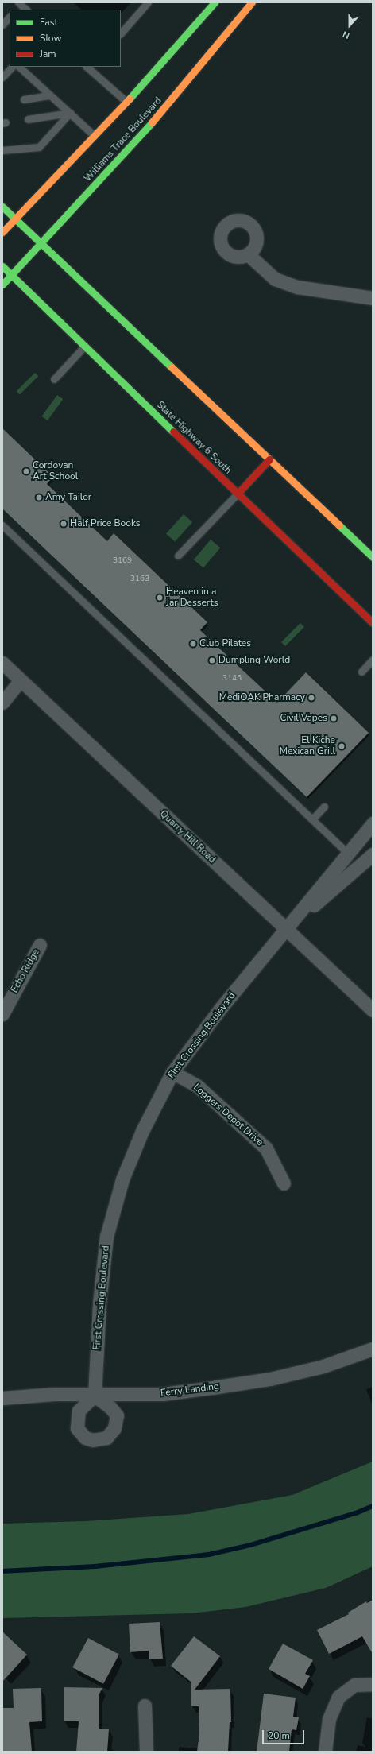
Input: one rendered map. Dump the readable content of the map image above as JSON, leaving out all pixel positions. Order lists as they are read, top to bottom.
{
  "streets": {
    "main road": ["Williams Trace Boulevard", "State Highway 6 South"],
    "street": [
      "Quarry Hill Road",
      "Echo Ridge",
      "First Crossing Boulevard",
      "Loggers Depot Drive",
      "Ferry Landing"
    ]
  },
  "crossings": [
    ["Williams Trace Boulevard", "State Highway 6 South"],
    ["Quarry Hill Road", "First Crossing Boulevard"],
    ["First Crossing Boulevard", "Loggers Depot Drive"],
    ["First Crossing Boulevard", "Ferry Landing"]
  ],
  "places": [
    "Cordovan Art School",
    "Amy Tailor",
    "Half Price Books",
    "Heaven in a Jar Desserts",
    "Club Pilates",
    "Dumpling World",
    "MediOAK Pharmacy",
    "Civil Vapes",
    "El Kiche Mexican Grill"
  ],
  "house_numbers": ["3169", "3163", "3145"],
  "legend": ["Fast", "Slow", "Jam"],
  "scale_bar": "20 m",
  "north": "bottom"
}
